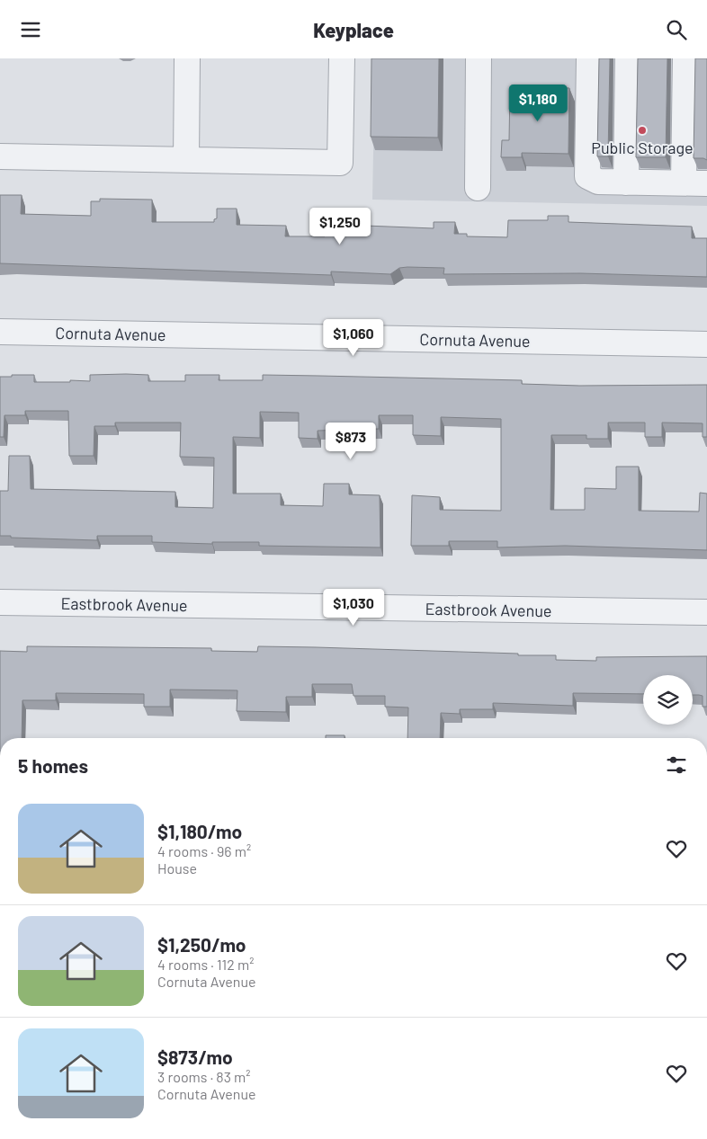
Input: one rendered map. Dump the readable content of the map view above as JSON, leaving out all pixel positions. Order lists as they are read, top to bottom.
{
  "streets": {
    "street": ["Cornuta Avenue", "Eastbrook Avenue"]
  },
  "places": ["Public Storage"],
  "page": {
    "header": "Keyplace",
    "price": [
      "$1,180",
      "$1,250",
      "$1,060",
      "$873",
      "$1,030"
    ],
    "heading": "5 homes",
    "list": [
      {
        "name": "$1,180/mo",
        "note": "4 rooms · 96 m² · House"
      },
      {
        "name": "$1,250/mo",
        "note": "4 rooms · 112 m² · Cornuta Avenue"
      },
      {
        "name": "$873/mo",
        "note": "3 rooms · 83 m² · Cornuta Avenue"
      }
    ]
  }
}
